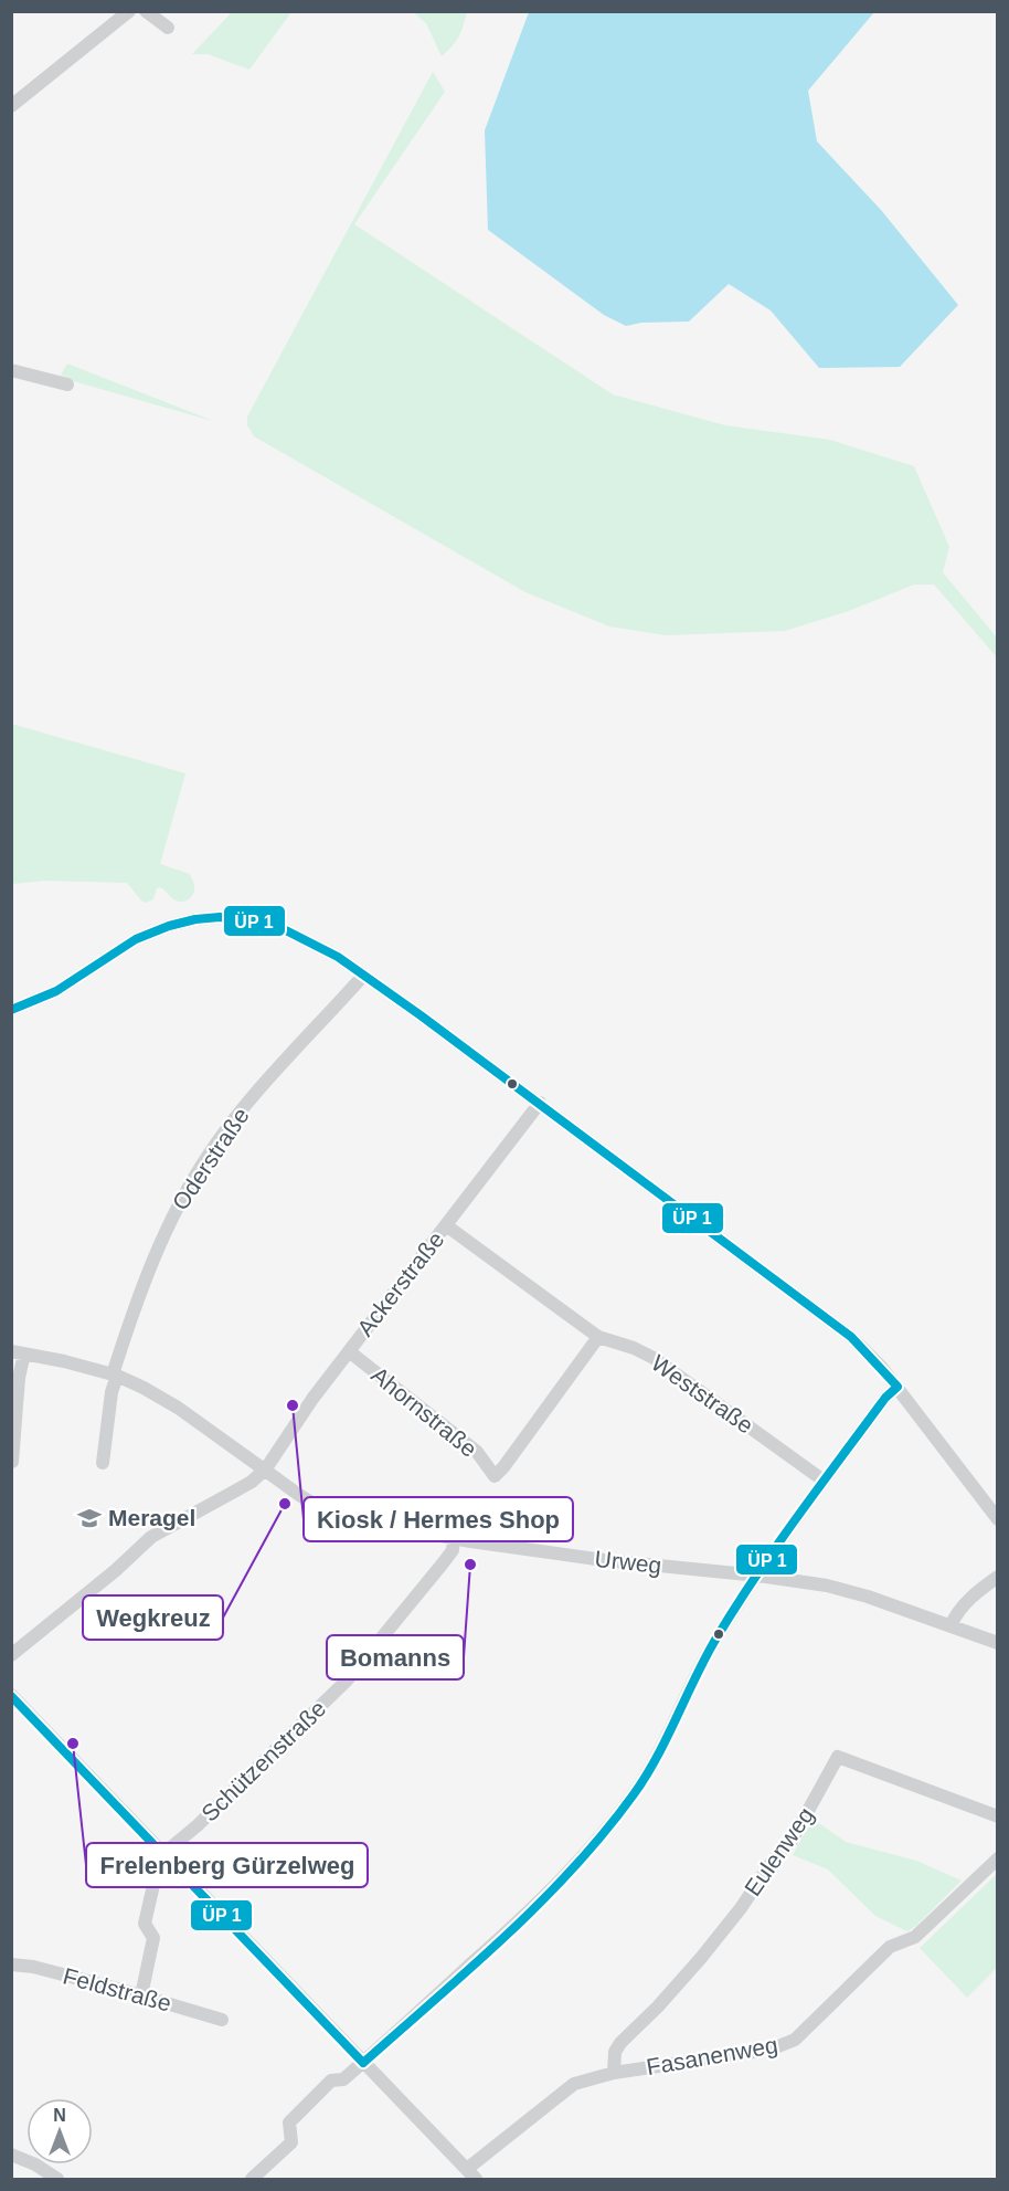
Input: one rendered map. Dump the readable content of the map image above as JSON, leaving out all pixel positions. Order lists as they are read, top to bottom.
{
  "streets": {
    "street": [
      "Oderstraße",
      "Ackerstraße",
      "Weststraße",
      "Ahornstraße",
      "Urweg",
      "Schützenstraße",
      "Eulenweg",
      "Feldstraße",
      "Fasanenweg"
    ]
  },
  "crossings": [
    ["Oderstraße", "Urweg"],
    ["Ackerstraße", "Weststraße"],
    ["Ackerstraße", "Ahornstraße"],
    ["Ackerstraße", "Urweg"],
    ["Weststraße", "Ahornstraße"],
    ["Urweg", "Schützenstraße"],
    ["Schützenstraße", "Feldstraße"],
    ["Eulenweg", "Fasanenweg"]
  ],
  "places": {
    "other": [
      "Kiosk / Hermes Shop",
      "Wegkreuz",
      "Bomanns",
      "Frelenberg Gürzelweg"
    ],
    "school or university": ["Meragel"]
  },
  "north": "top"
}
